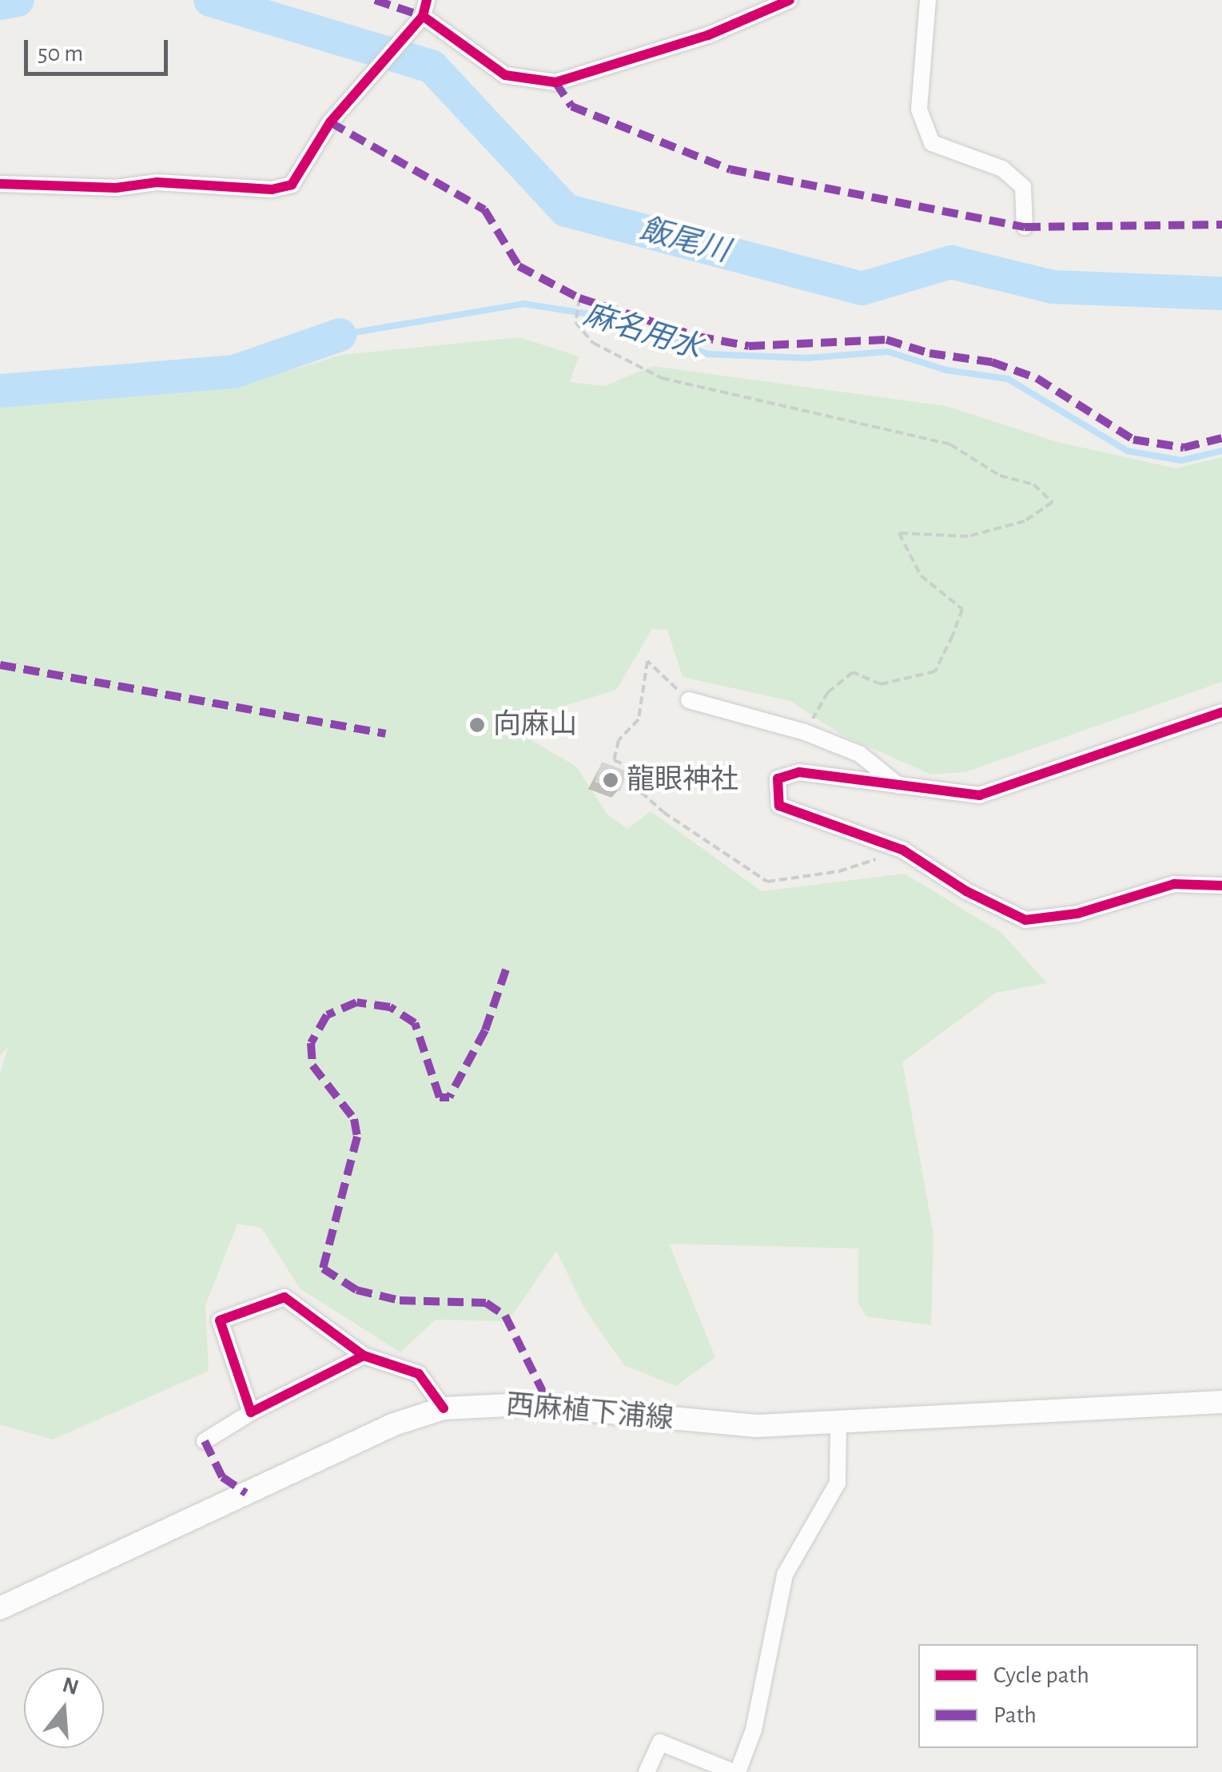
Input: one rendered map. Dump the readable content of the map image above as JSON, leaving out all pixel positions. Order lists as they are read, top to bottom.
{
  "streets": {
    "main road": ["西麻植下浦線"]
  },
  "water": ["飯尾川", "麻名用水"],
  "places": ["向麻山", "龍眼神社"],
  "legend": ["Cycle path", "Path"],
  "scale_bar": "50 m",
  "north": "top"
}
